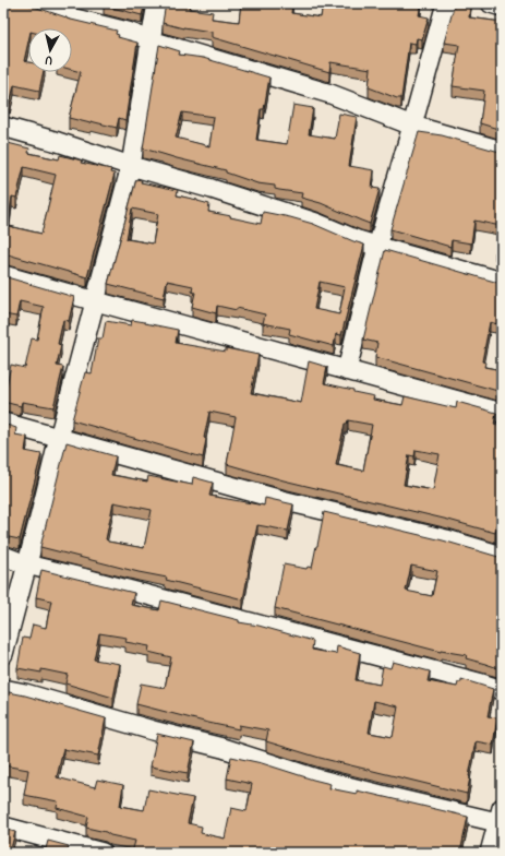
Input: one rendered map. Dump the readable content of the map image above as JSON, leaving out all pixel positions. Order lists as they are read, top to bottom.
{
  "north": "bottom"
}
